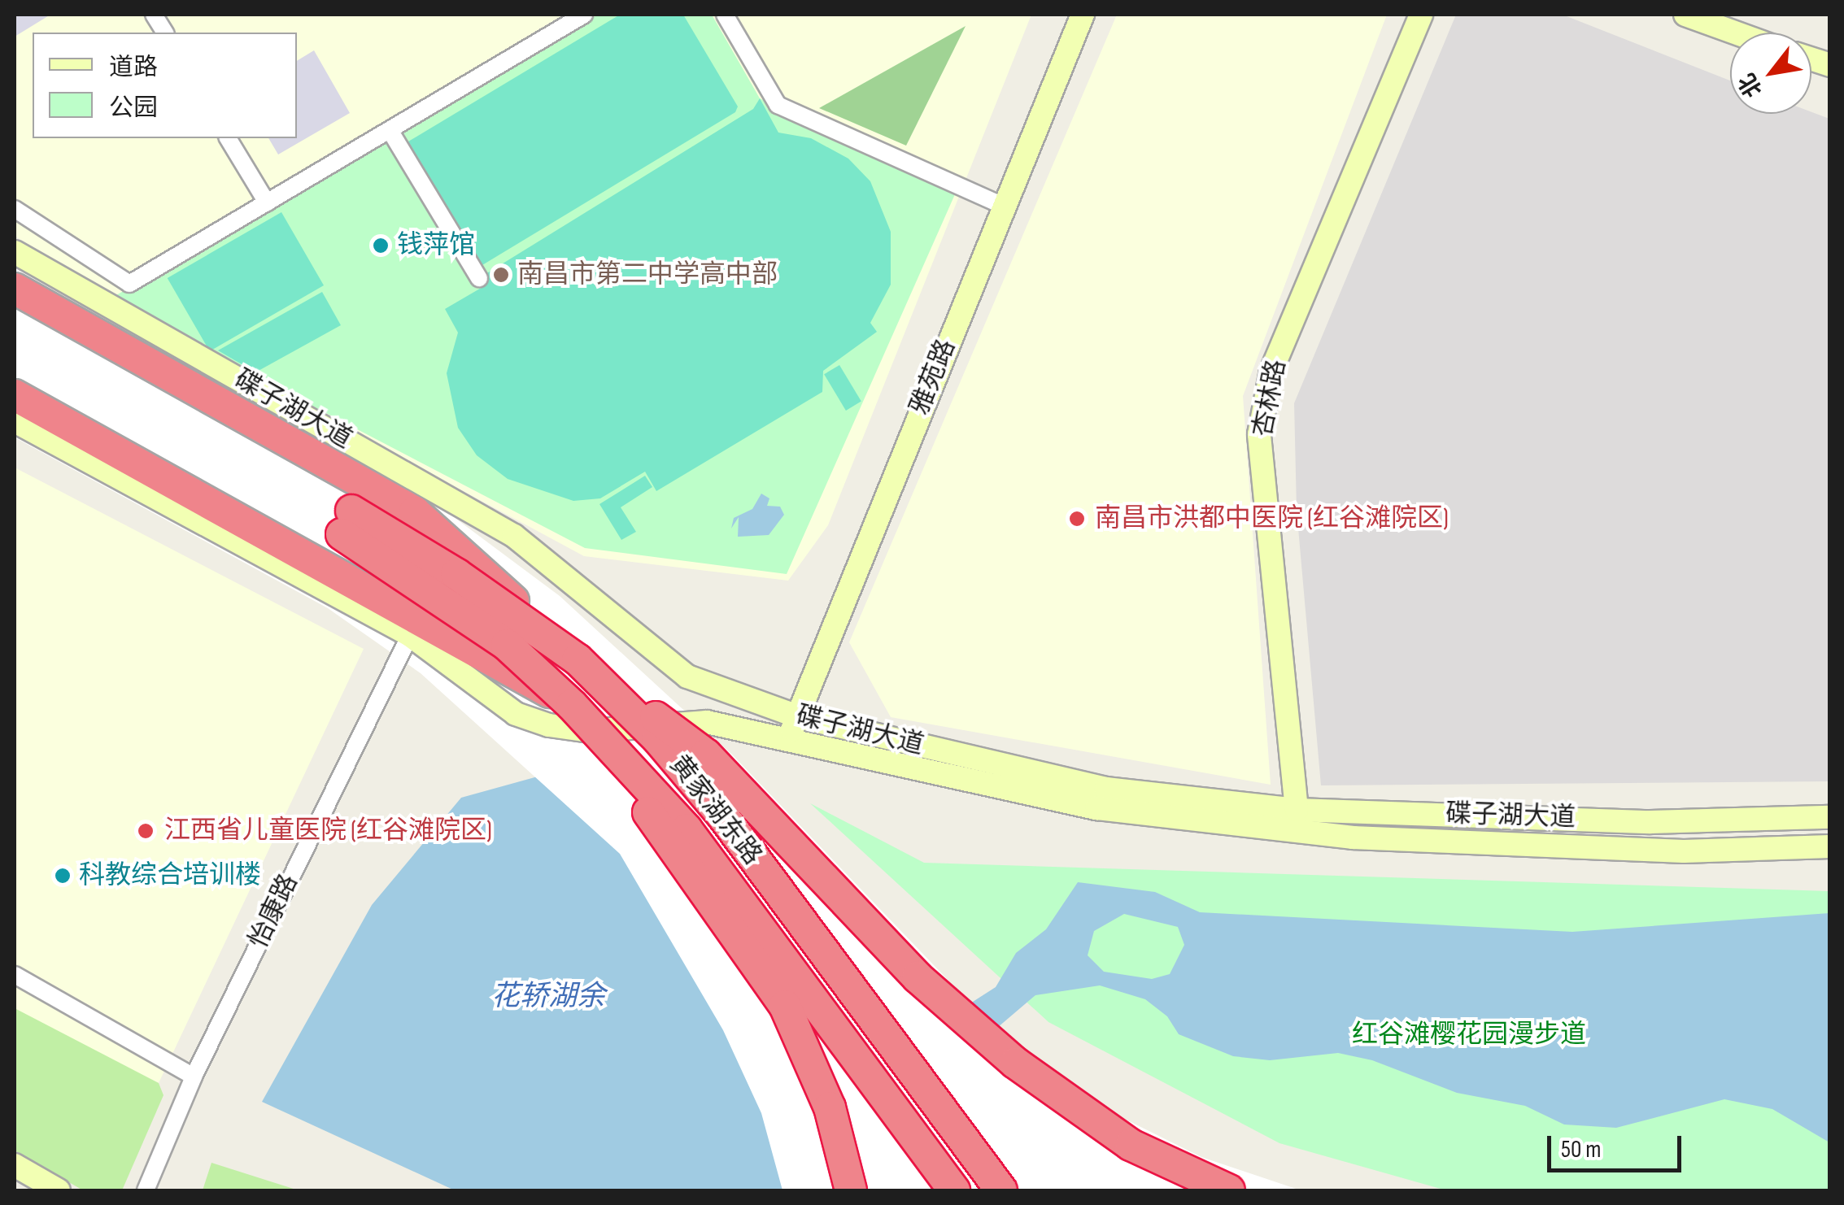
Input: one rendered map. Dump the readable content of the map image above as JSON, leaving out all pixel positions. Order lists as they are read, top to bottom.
{
  "streets": {
    "highway": ["黄家湖东路"],
    "main road": ["雅苑路", "杏林路", "碟子湖大道"],
    "street": ["怡康路"]
  },
  "crossings": [
    ["雅苑路", "碟子湖大道"],
    ["杏林路", "碟子湖大道"],
    ["碟子湖大道", "怡康路"]
  ],
  "water": ["花轿湖余"],
  "parks": ["红谷滩樱花园漫步道"],
  "places": [
    "钱萍馆",
    "南昌市第二中学高中部",
    "南昌市洪都中医院 (红谷滩院区)",
    "江西省儿童医院 (红谷滩院区)",
    "科教综合培训楼"
  ],
  "legend": ["道路", "公园"],
  "scale_bar": "50 m",
  "north": "bottom left"
}
